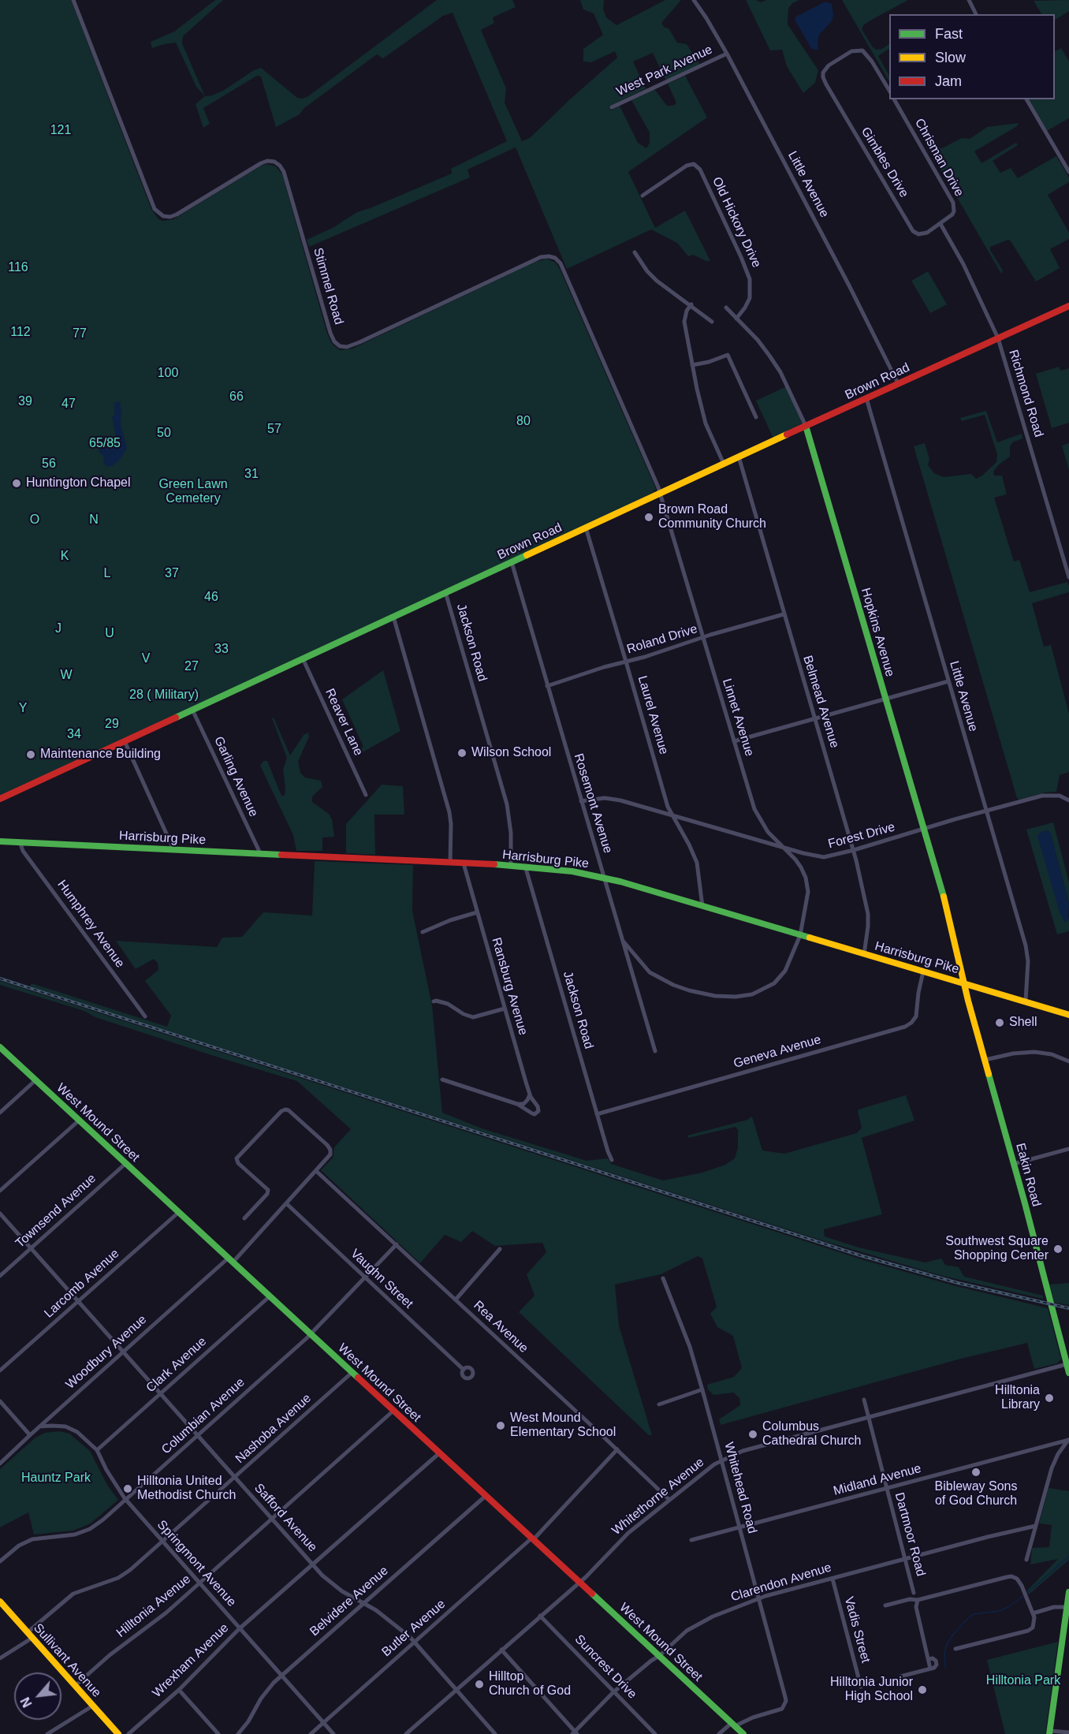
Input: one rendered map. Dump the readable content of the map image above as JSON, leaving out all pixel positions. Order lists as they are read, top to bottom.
{
  "streets": {
    "main road": [
      "Brown Road",
      "Hopkins Avenue",
      "Harrisburg Pike",
      "West Mound Street",
      "Eakin Road",
      "Sullivant Avenue"
    ],
    "street": [
      "West Park Avenue",
      "Chrisman Drive",
      "Gimbles Drive",
      "Little Avenue",
      "Old Hickory Drive",
      "Stimmel Road",
      "Richmond Road",
      "Roland Drive",
      "Jackson Road",
      "Belmead Avenue",
      "Laurel Avenue",
      "Linnet Avenue",
      "Reaver Lane",
      "Garling Avenue",
      "Rosemont Avenue",
      "Forest Drive",
      "Humphrey Avenue",
      "Ransburg Avenue",
      "Geneva Avenue",
      "Townsend Avenue",
      "Vaughn Street",
      "Larcomb Avenue",
      "Rea Avenue",
      "Woodbury Avenue",
      "Clark Avenue",
      "Columbian Avenue",
      "Nashoba Avenue",
      "Midland Avenue",
      "Whitehead Road",
      "Whitethorne Avenue",
      "Safford Avenue",
      "Dartmoor Road",
      "Springmont Avenue",
      "Clarendon Avenue",
      "Belvidere Avenue",
      "Hilltonia Avenue",
      "Butler Avenue",
      "Vadis Street",
      "Wrexham Avenue",
      "Suncrest Drive"
    ]
  },
  "crossings": [
    ["West Park Avenue", "Little Avenue"],
    ["Chrisman Drive", "Gimbles Drive"],
    ["Chrisman Drive", "Richmond Road"],
    ["Gimbles Drive", "Richmond Road"],
    ["Little Avenue", "Brown Road"],
    ["Little Avenue", "Forest Drive"],
    ["Little Avenue", "Harrisburg Pike"],
    ["Old Hickory Drive", "Hopkins Avenue"],
    ["Stimmel Road", "Brown Road"],
    ["Stimmel Road", "Linnet Avenue"],
    ["Brown Road", "Richmond Road"],
    ["Brown Road", "Hopkins Avenue"],
    ["Brown Road", "Jackson Road"],
    ["Brown Road", "Belmead Avenue"],
    ["Brown Road", "Laurel Avenue"],
    ["Brown Road", "Linnet Avenue"],
    ["Brown Road", "Reaver Lane"],
    ["Brown Road", "Garling Avenue"],
    ["Brown Road", "Rosemont Avenue"],
    ["Hopkins Avenue", "Forest Drive"],
    ["Hopkins Avenue", "Harrisburg Pike"],
    ["Hopkins Avenue", "Eakin Road"],
    ["Roland Drive", "Belmead Avenue"],
    ["Roland Drive", "Laurel Avenue"],
    ["Roland Drive", "Linnet Avenue"],
    ["Roland Drive", "Rosemont Avenue"],
    ["Jackson Road", "Harrisburg Pike"],
    ["Jackson Road", "Geneva Avenue"],
    ["Belmead Avenue", "Forest Drive"],
    ["Belmead Avenue", "Harrisburg Pike"],
    ["Laurel Avenue", "Forest Drive"],
    ["Laurel Avenue", "Harrisburg Pike"],
    ["Linnet Avenue", "Rosemont Avenue"],
    ["Linnet Avenue", "Forest Drive"],
    ["Linnet Avenue", "Harrisburg Pike"],
    ["Garling Avenue", "Harrisburg Pike"],
    ["Rosemont Avenue", "Forest Drive"],
    ["Rosemont Avenue", "Harrisburg Pike"],
    ["Harrisburg Pike", "Humphrey Avenue"],
    ["Harrisburg Pike", "Ransburg Avenue"],
    ["Harrisburg Pike", "Geneva Avenue"],
    ["Harrisburg Pike", "Eakin Road"],
    ["West Mound Street", "Townsend Avenue"],
    ["West Mound Street", "Larcomb Avenue"],
    ["West Mound Street", "Woodbury Avenue"],
    ["West Mound Street", "Clark Avenue"],
    ["West Mound Street", "Columbian Avenue"],
    ["West Mound Street", "Nashoba Avenue"],
    ["West Mound Street", "Whitehead Road"],
    ["West Mound Street", "Whitethorne Avenue"],
    ["West Mound Street", "Clarendon Avenue"],
    ["West Mound Street", "Belvidere Avenue"],
    ["West Mound Street", "Hilltonia Avenue"],
    ["West Mound Street", "Butler Avenue"],
    ["West Mound Street", "Wrexham Avenue"],
    ["Eakin Road", "Whitethorne Avenue"],
    ["Townsend Avenue", "Safford Avenue"],
    ["Vaughn Street", "Woodbury Avenue"],
    ["Vaughn Street", "Columbian Avenue"],
    ["Larcomb Avenue", "Safford Avenue"],
    ["Rea Avenue", "Woodbury Avenue"],
    ["Rea Avenue", "Columbian Avenue"],
    ["Rea Avenue", "Whitethorne Avenue"],
    ["Rea Avenue", "Butler Avenue"],
    ["Woodbury Avenue", "Safford Avenue"],
    ["Woodbury Avenue", "Springmont Avenue"],
    ["Clark Avenue", "Safford Avenue"],
    ["Clark Avenue", "Springmont Avenue"],
    ["Columbian Avenue", "Safford Avenue"],
    ["Columbian Avenue", "Springmont Avenue"],
    ["Nashoba Avenue", "Safford Avenue"],
    ["Nashoba Avenue", "Springmont Avenue"],
    ["Nashoba Avenue", "Sullivant Avenue"],
    ["Midland Avenue", "Whitehead Road"],
    ["Midland Avenue", "Dartmoor Road"],
    ["Whitehead Road", "Whitethorne Avenue"],
    ["Whitehead Road", "Clarendon Avenue"],
    ["Whitethorne Avenue", "Safford Avenue"],
    ["Whitethorne Avenue", "Dartmoor Road"],
    ["Whitethorne Avenue", "Suncrest Drive"],
    ["Safford Avenue", "Belvidere Avenue"],
    ["Safford Avenue", "Hilltonia Avenue"],
    ["Safford Avenue", "Butler Avenue"],
    ["Safford Avenue", "Wrexham Avenue"],
    ["Dartmoor Road", "Clarendon Avenue"],
    ["Springmont Avenue", "Belvidere Avenue"],
    ["Springmont Avenue", "Hilltonia Avenue"],
    ["Springmont Avenue", "Butler Avenue"],
    ["Springmont Avenue", "Wrexham Avenue"],
    ["Clarendon Avenue", "Vadis Street"],
    ["Clarendon Avenue", "Suncrest Drive"],
    ["Hilltonia Avenue", "Sullivant Avenue"]
  ],
  "parks": [
    "121",
    "116",
    "112",
    "77",
    "100",
    "66",
    "39",
    "47",
    "80",
    "57",
    "50",
    "65/85",
    "56",
    "31",
    "Green Lawn Cemetery",
    "O",
    "N",
    "K",
    "L",
    "37",
    "46",
    "J",
    "U",
    "33",
    "V",
    "27",
    "W",
    "28 ( Military)",
    "Y",
    "29",
    "34",
    "Hauntz Park",
    "Hilltonia Park"
  ],
  "places": [
    "Huntington Chapel",
    "Brown Road Community Church",
    "Wilson School",
    "Maintenance Building",
    "Shell",
    "Southwest Square Shopping Center",
    "Hilltonia Library",
    "West Mound Elementary School",
    "Columbus Cathedral Church",
    "Bibleway Sons of God Church",
    "Hilltonia United Methodist Church",
    "Hilltop Church of God",
    "Hilltonia Junior High School"
  ],
  "legend": ["Fast", "Slow", "Jam"],
  "north": "bottom left"
}
